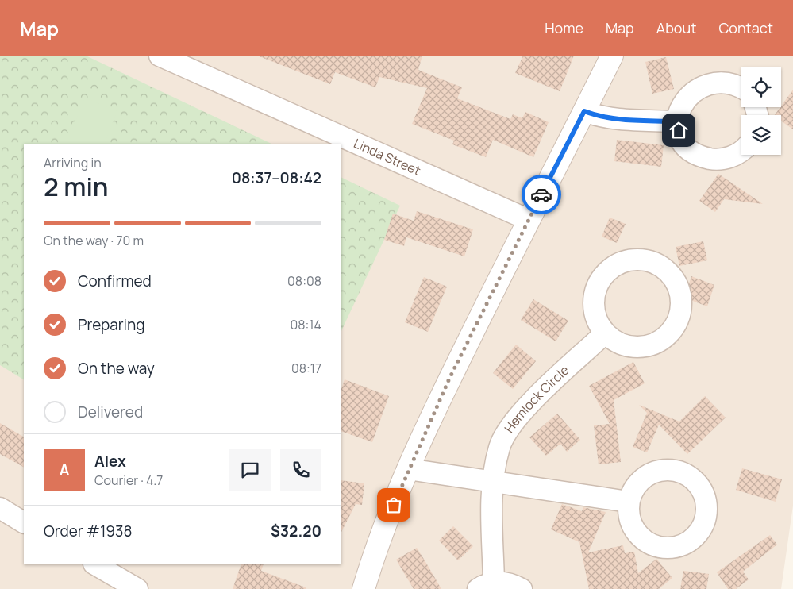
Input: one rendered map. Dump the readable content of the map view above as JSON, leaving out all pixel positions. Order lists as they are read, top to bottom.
{
  "streets": {
    "street": ["Linda Street", "Hemlock Circle"]
  },
  "page": {
    "header": "Map",
    "nav": [
      "Home",
      "Map",
      "About",
      "Contact"
    ],
    "heading": ["2 min", "Arriving in", "08:37–08:42"],
    "panel": [
      "Alex",
      "Courier · 4.7",
      "Order #1938",
      "$32.20"
    ],
    "bar": "On the way · 70 m",
    "list": [
      ["Confirmed", "08:08"],
      ["Preparing", "08:14"],
      ["On the way", "08:17"],
      "Delivered"
    ],
    "round": "A"
  }
}
